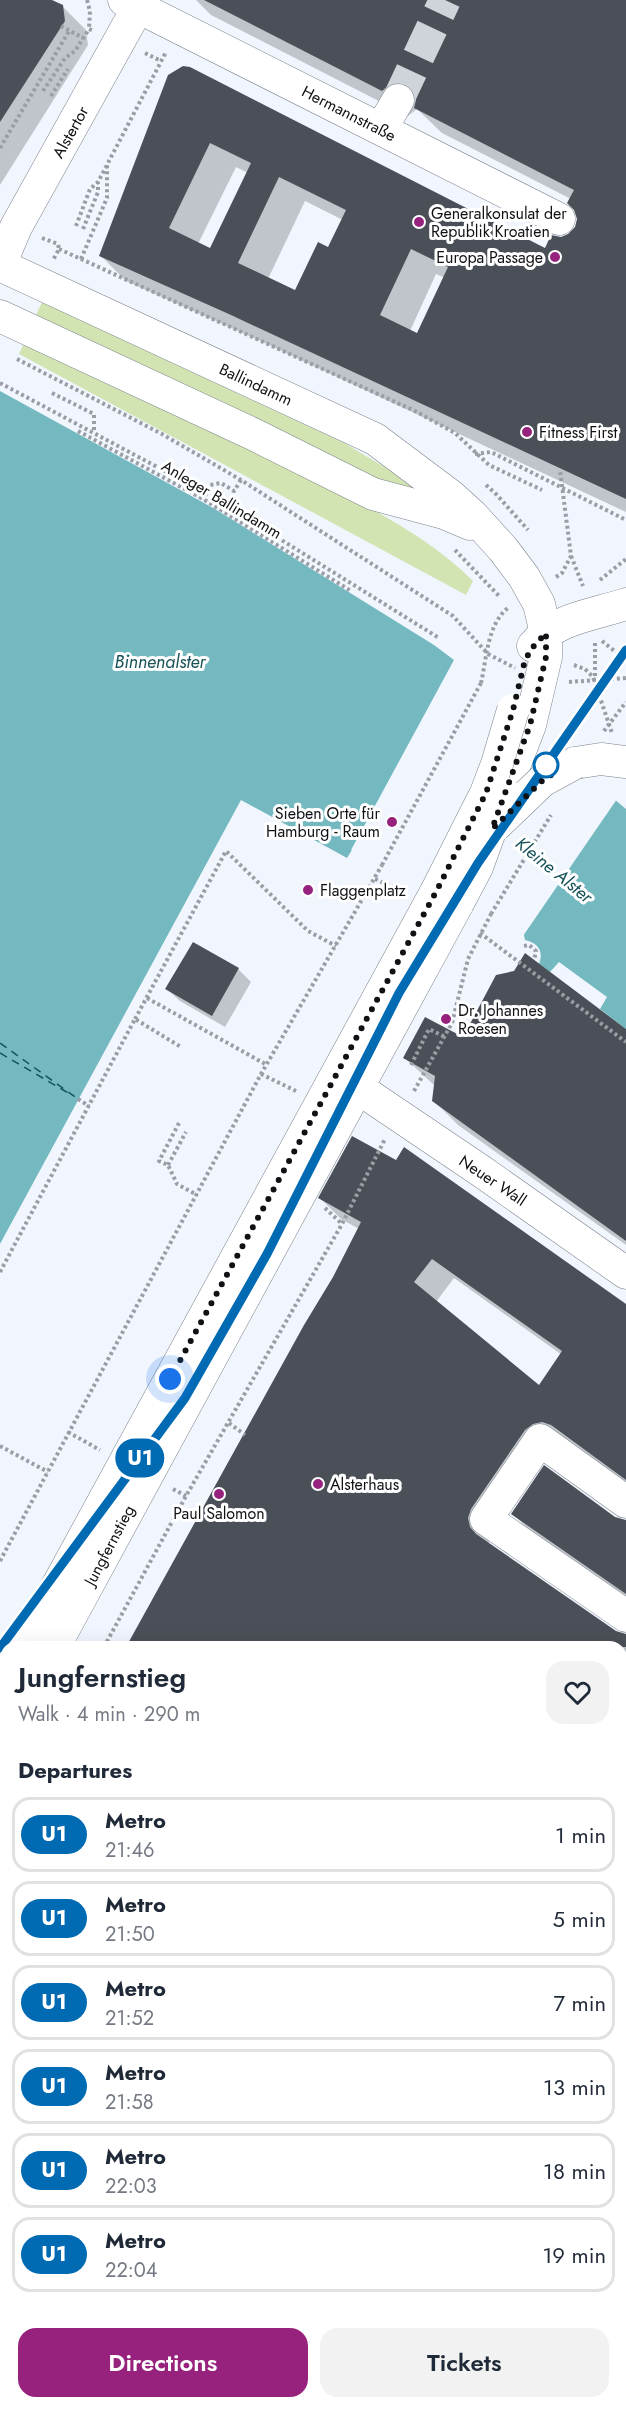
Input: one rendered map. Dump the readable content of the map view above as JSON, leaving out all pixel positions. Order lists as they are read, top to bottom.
{
  "streets": {
    "street": [
      "Hermannstraße",
      "Alstertor",
      "Ballindamm",
      "Neuer Wall",
      "Jungfernstieg"
    ],
    "path": ["Anleger Ballindamm"]
  },
  "crossings": [
    ["Hermannstraße", "Alstertor"],
    ["Alstertor", "Ballindamm"],
    ["Ballindamm", "Jungfernstieg"],
    ["Neuer Wall", "Jungfernstieg"]
  ],
  "water": ["Binnenalster", "Kleine Alster"],
  "places": [
    "Generalkonsulat der Republik Kroatien",
    "Europa Passage",
    "Fitness First",
    "Sieben Orte für Hamburg - Raum",
    "Flaggenplatz",
    "Dr. Johannes Roesen",
    "Alsterhaus",
    "Paul Salomon"
  ],
  "lines": ["metro line U1"],
  "page": {
    "on_map": "U1",
    "heading": [
      ["Jungfernstieg", "Walk · 4 min · 290 m"],
      "Departures"
    ],
    "list": [
      {
        "mark": "U1",
        "name": "Metro",
        "note": "21:46",
        "value": "1 min"
      },
      {
        "mark": "U1",
        "name": "Metro",
        "note": "21:50",
        "value": "5 min"
      },
      {
        "mark": "U1",
        "name": "Metro",
        "note": "21:52",
        "value": "7 min"
      },
      {
        "mark": "U1",
        "name": "Metro",
        "note": "21:58",
        "value": "13 min"
      },
      {
        "mark": "U1",
        "name": "Metro",
        "note": "22:03",
        "value": "18 min"
      },
      {
        "mark": "U1",
        "name": "Metro",
        "note": "22:04",
        "value": "19 min"
      }
    ],
    "buttons": ["Directions", "Tickets"]
  }
}
